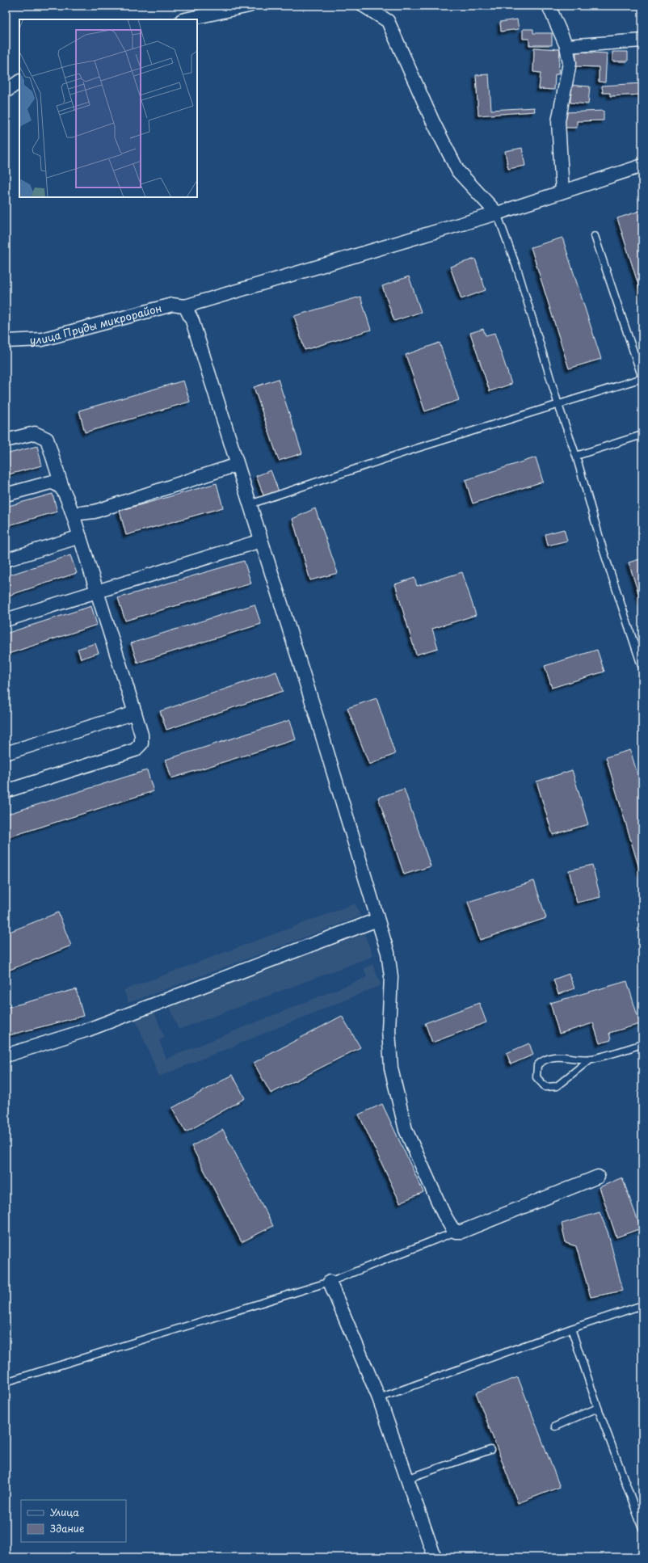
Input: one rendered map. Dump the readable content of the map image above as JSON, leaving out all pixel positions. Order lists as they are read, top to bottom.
{
  "streets": {
    "street": ["улица Пруды микрорайон"]
  },
  "legend": ["Улица", "Здание"]
}
